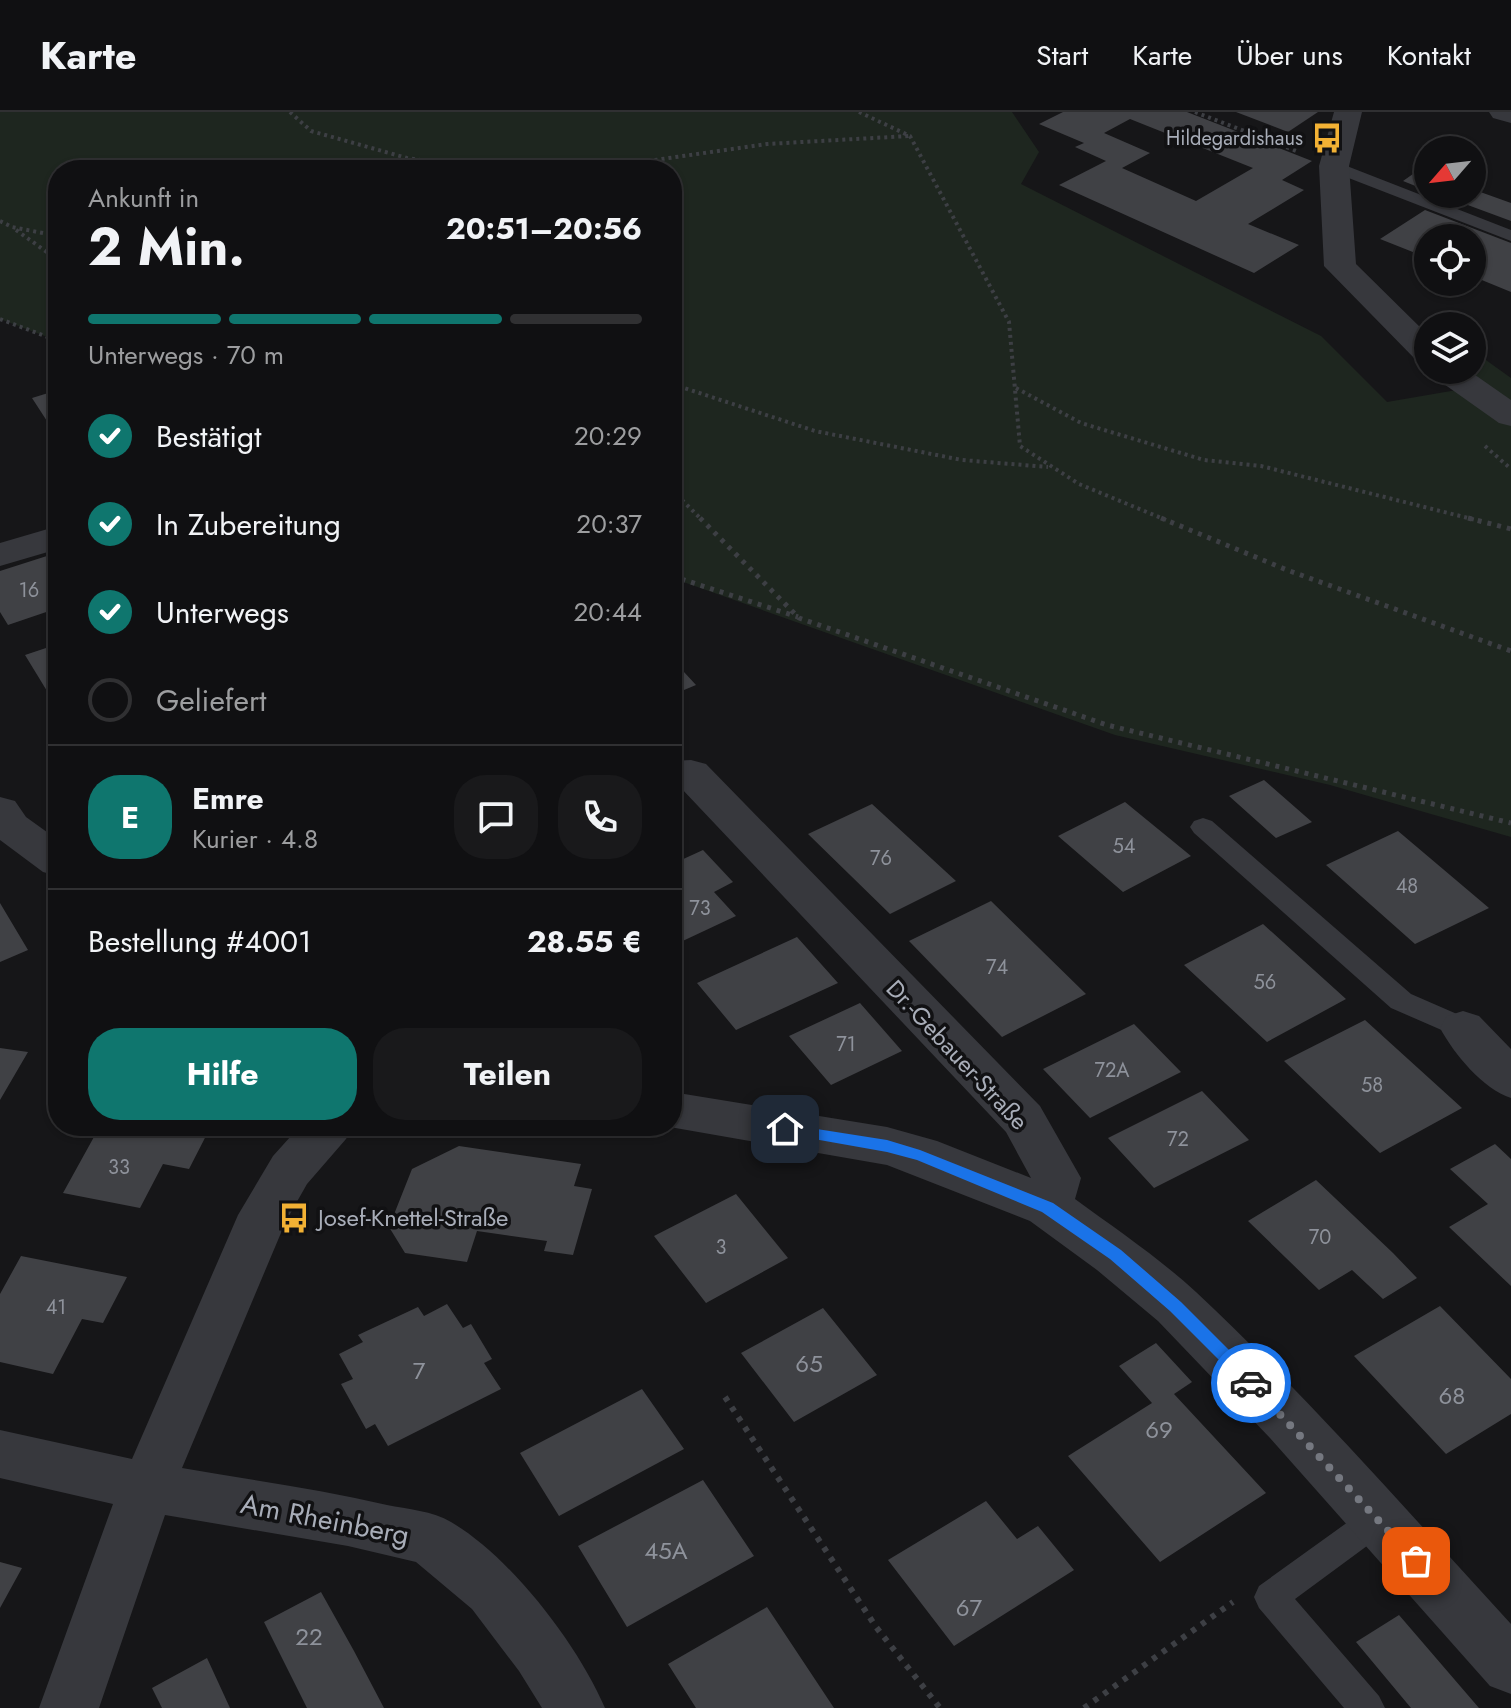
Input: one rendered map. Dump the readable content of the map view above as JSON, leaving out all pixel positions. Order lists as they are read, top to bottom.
{
  "streets": {
    "street": ["Dr.-Gebauer-Straße", "Am Rheinberg"]
  },
  "places": {
    "bus stop": ["Hildegardishaus", "Josef-Knettel-Straße"]
  },
  "house_numbers": [
    "16",
    "54",
    "76",
    "48",
    "73",
    "74",
    "56",
    "71",
    "72A",
    "58",
    "72",
    "33",
    "70",
    "3",
    "41",
    "65",
    "7",
    "68",
    "69",
    "45A",
    "67",
    "22"
  ],
  "north": "bottom left",
  "page": {
    "header": "Karte",
    "nav": [
      "Start",
      "Karte",
      "Über uns",
      "Kontakt"
    ],
    "heading": ["2 Min.", "Ankunft in", "20:51–20:56"],
    "panel": [
      "Emre",
      "Kurier · 4.8",
      "Bestellung #4001",
      "28.55 €"
    ],
    "bar": "Unterwegs · 70 m",
    "list": [
      ["Bestätigt", "20:29"],
      ["In Zubereitung", "20:37"],
      ["Unterwegs", "20:44"],
      "Geliefert"
    ],
    "round": "E",
    "buttons": ["Hilfe", "Teilen"]
  }
}
